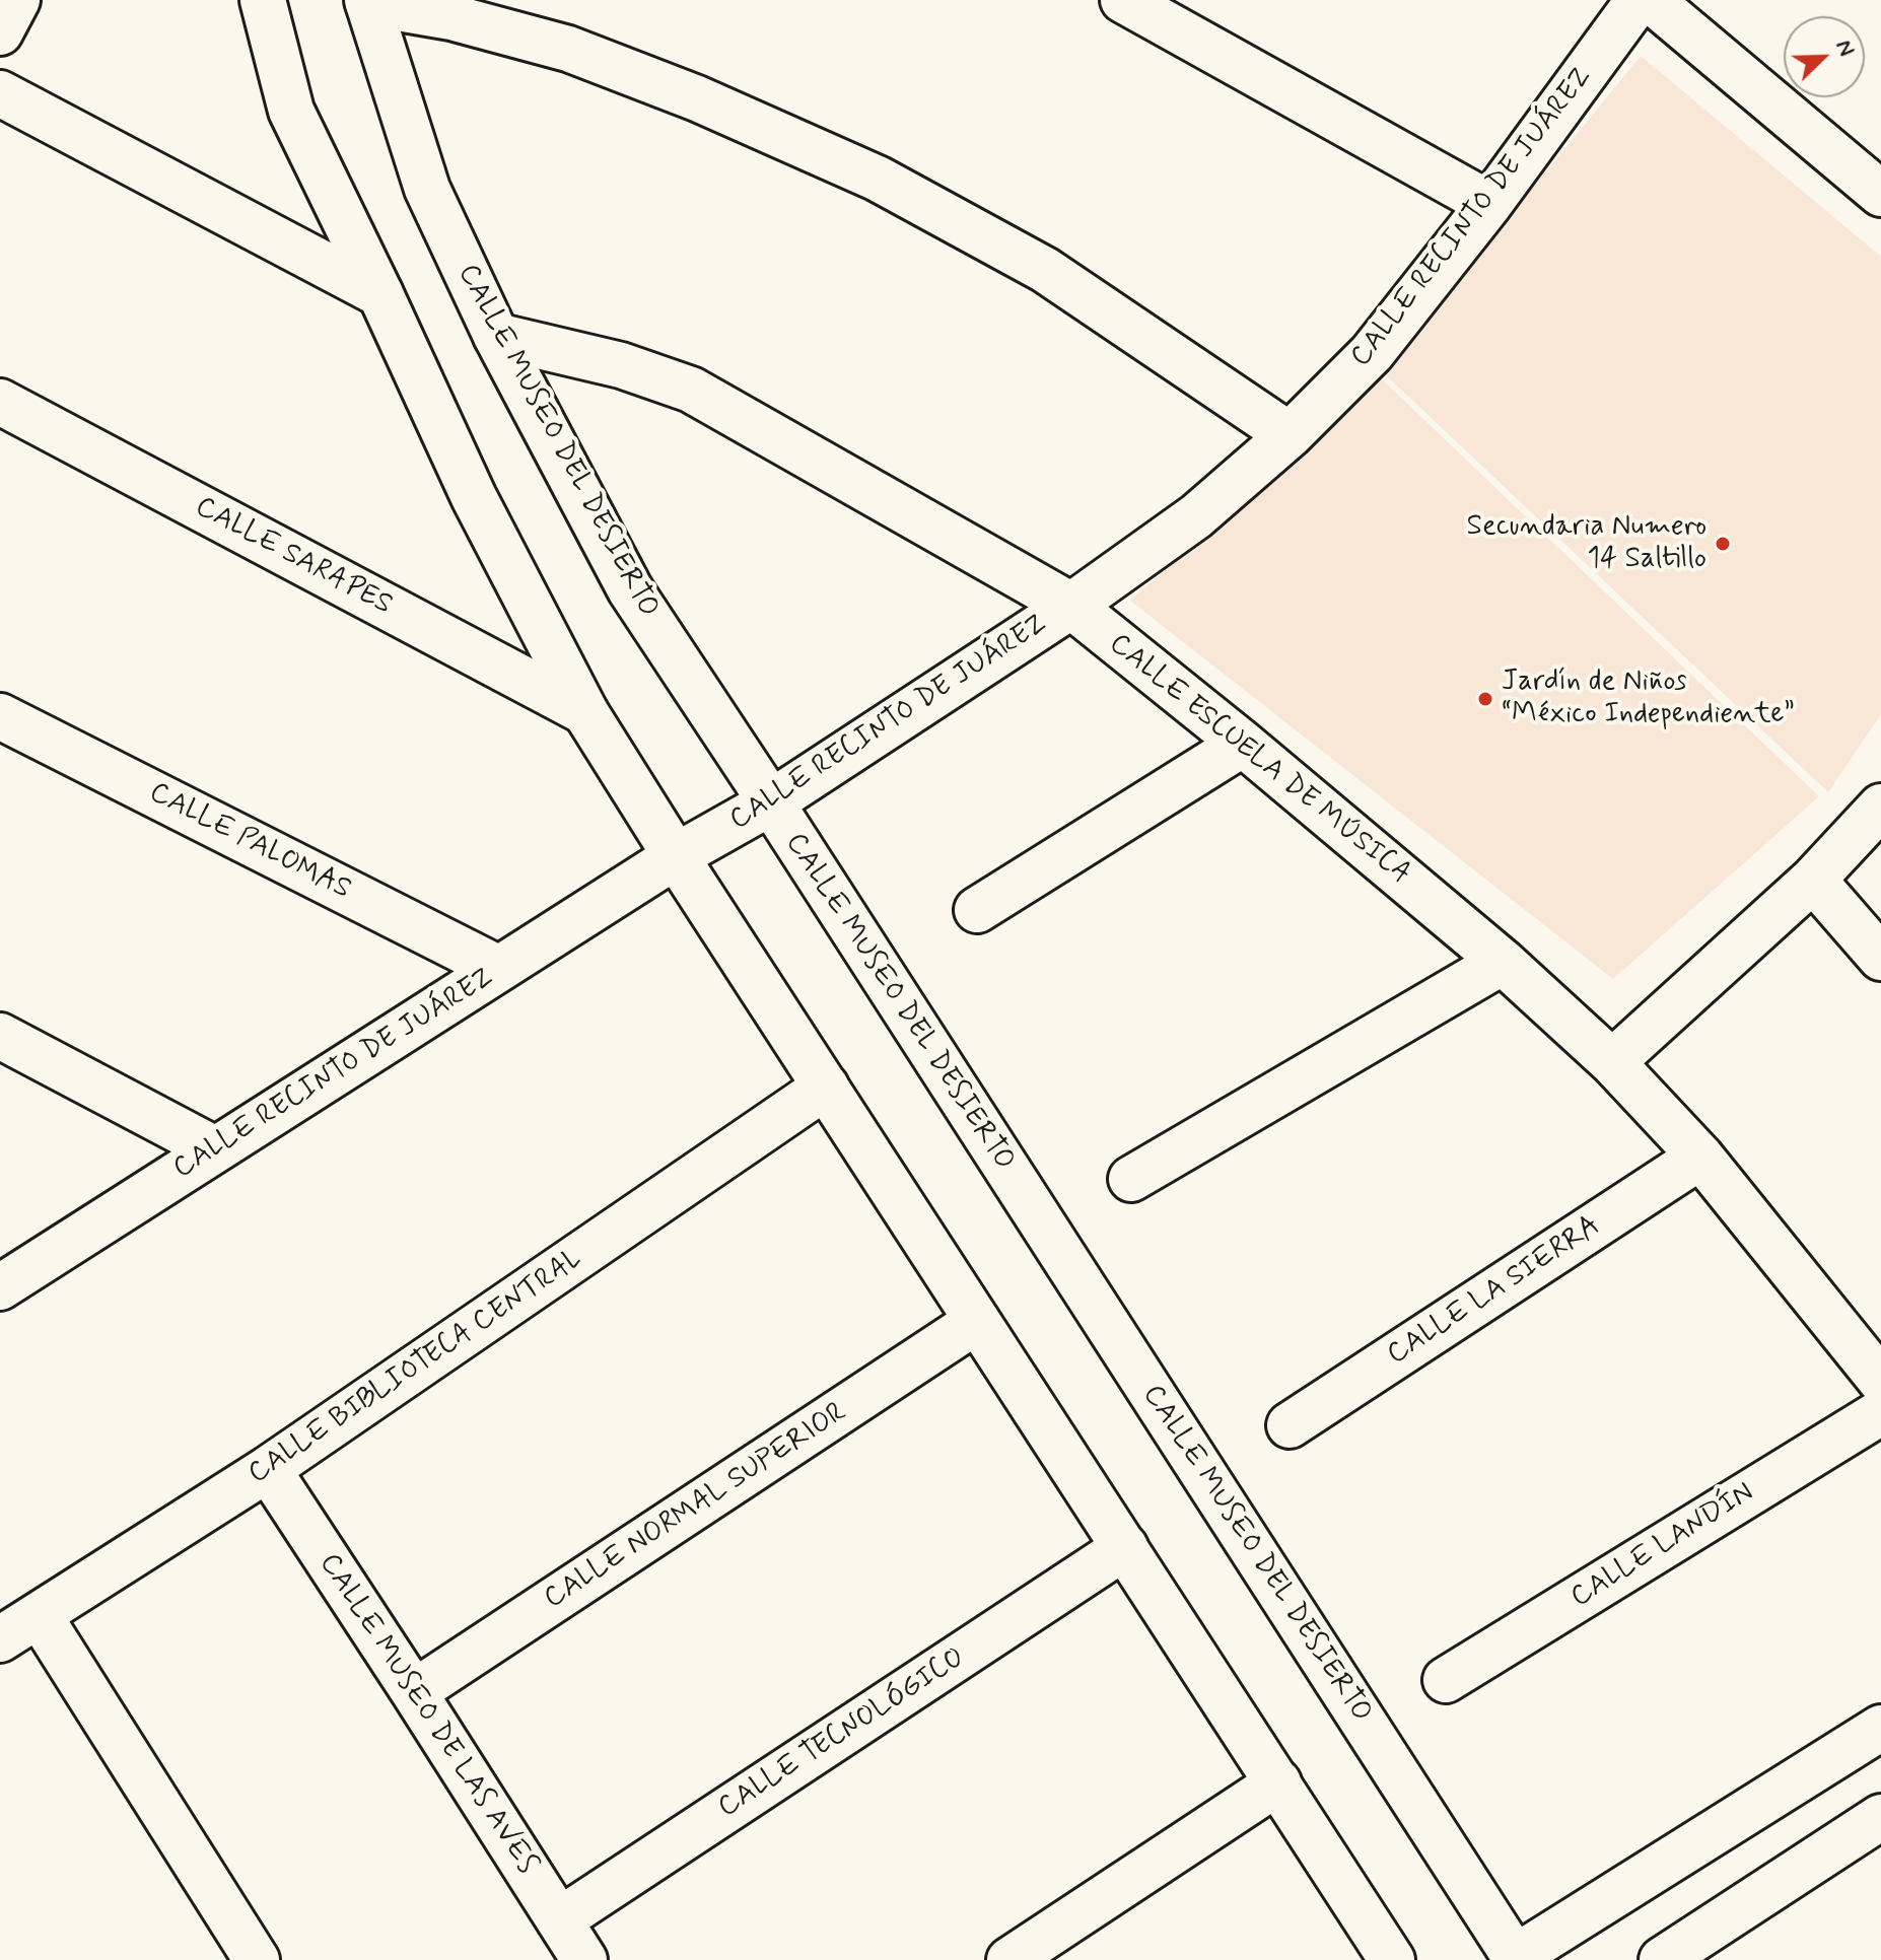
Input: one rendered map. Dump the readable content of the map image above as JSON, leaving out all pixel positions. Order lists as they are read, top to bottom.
{
  "streets": {
    "street": [
      "CALLE RECINTO DE JUÁREZ",
      "CALLE MUSEO DEL DESIERTO",
      "CALLE SARAPES",
      "CALLE ESCUELA DE MÚSICA",
      "CALLE PALOMAS",
      "CALLE LA SIERRA",
      "CALLE BIBLIOTECA CENTRAL",
      "CALLE NORMAL SUPERIOR",
      "CALLE LANDÍN",
      "CALLE MUSEO DE LAS AVES",
      "CALLE TECNOLÓGICO"
    ]
  },
  "crossings": [
    ["CALLE RECINTO DE JUÁREZ", "CALLE MUSEO DEL DESIERTO"],
    ["CALLE RECINTO DE JUÁREZ", "CALLE ESCUELA DE MÚSICA"],
    ["CALLE RECINTO DE JUÁREZ", "CALLE PALOMAS"],
    ["CALLE MUSEO DEL DESIERTO", "CALLE ESCUELA DE MÚSICA"],
    ["CALLE ESCUELA DE MÚSICA", "CALLE LA SIERRA"],
    ["CALLE BIBLIOTECA CENTRAL", "CALLE MUSEO DE LAS AVES"],
    ["CALLE NORMAL SUPERIOR", "CALLE MUSEO DE LAS AVES"],
    ["CALLE MUSEO DE LAS AVES", "CALLE TECNOLÓGICO"]
  ],
  "places": ["Secundaria Numero 14 Saltillo", "Jardín de Niños “México Independiente”"],
  "north": "top right"
}
